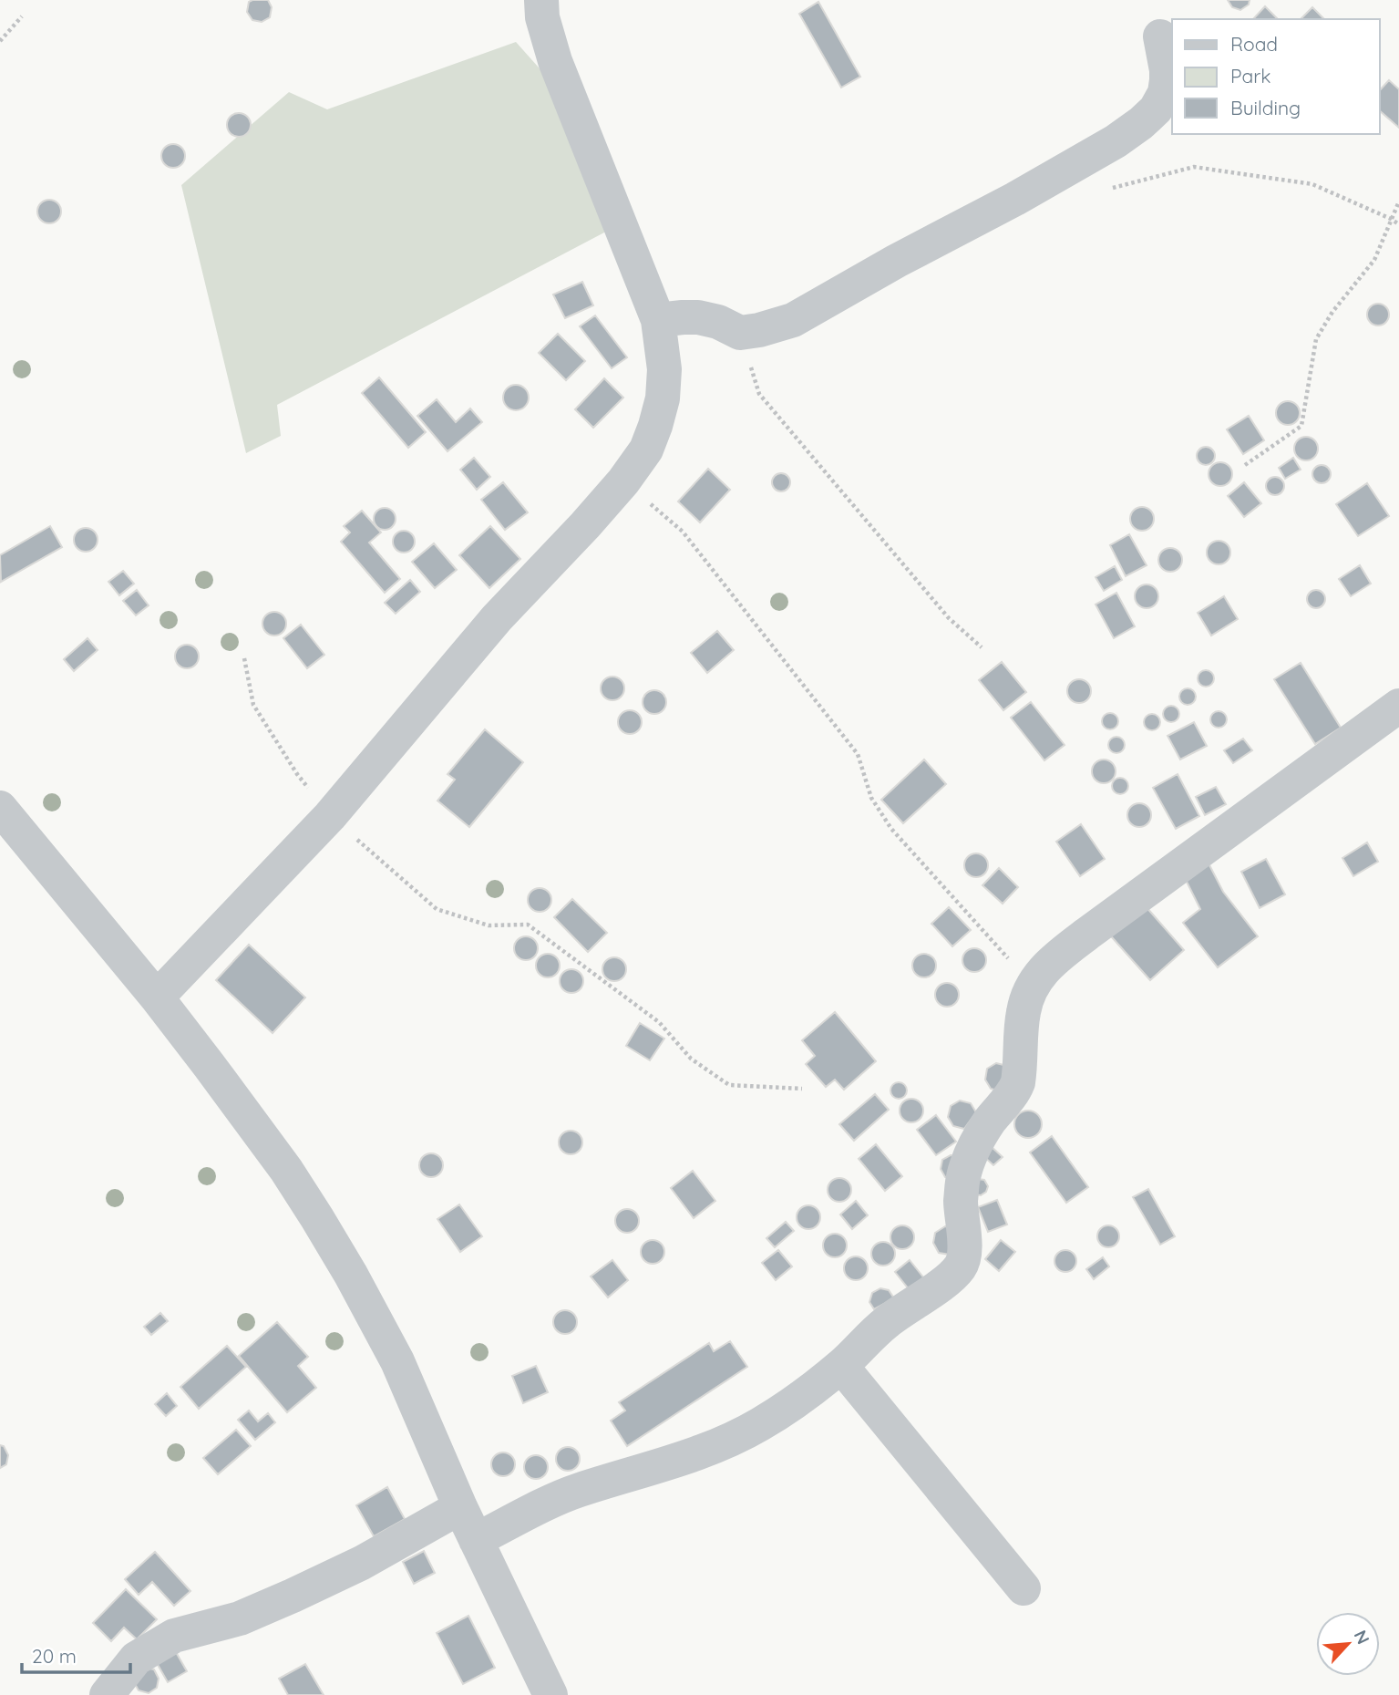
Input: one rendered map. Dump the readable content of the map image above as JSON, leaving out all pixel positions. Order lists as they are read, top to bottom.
{
  "legend": ["Road", "Park", "Building"],
  "scale_bar": "20 m",
  "north": "top right"
}
